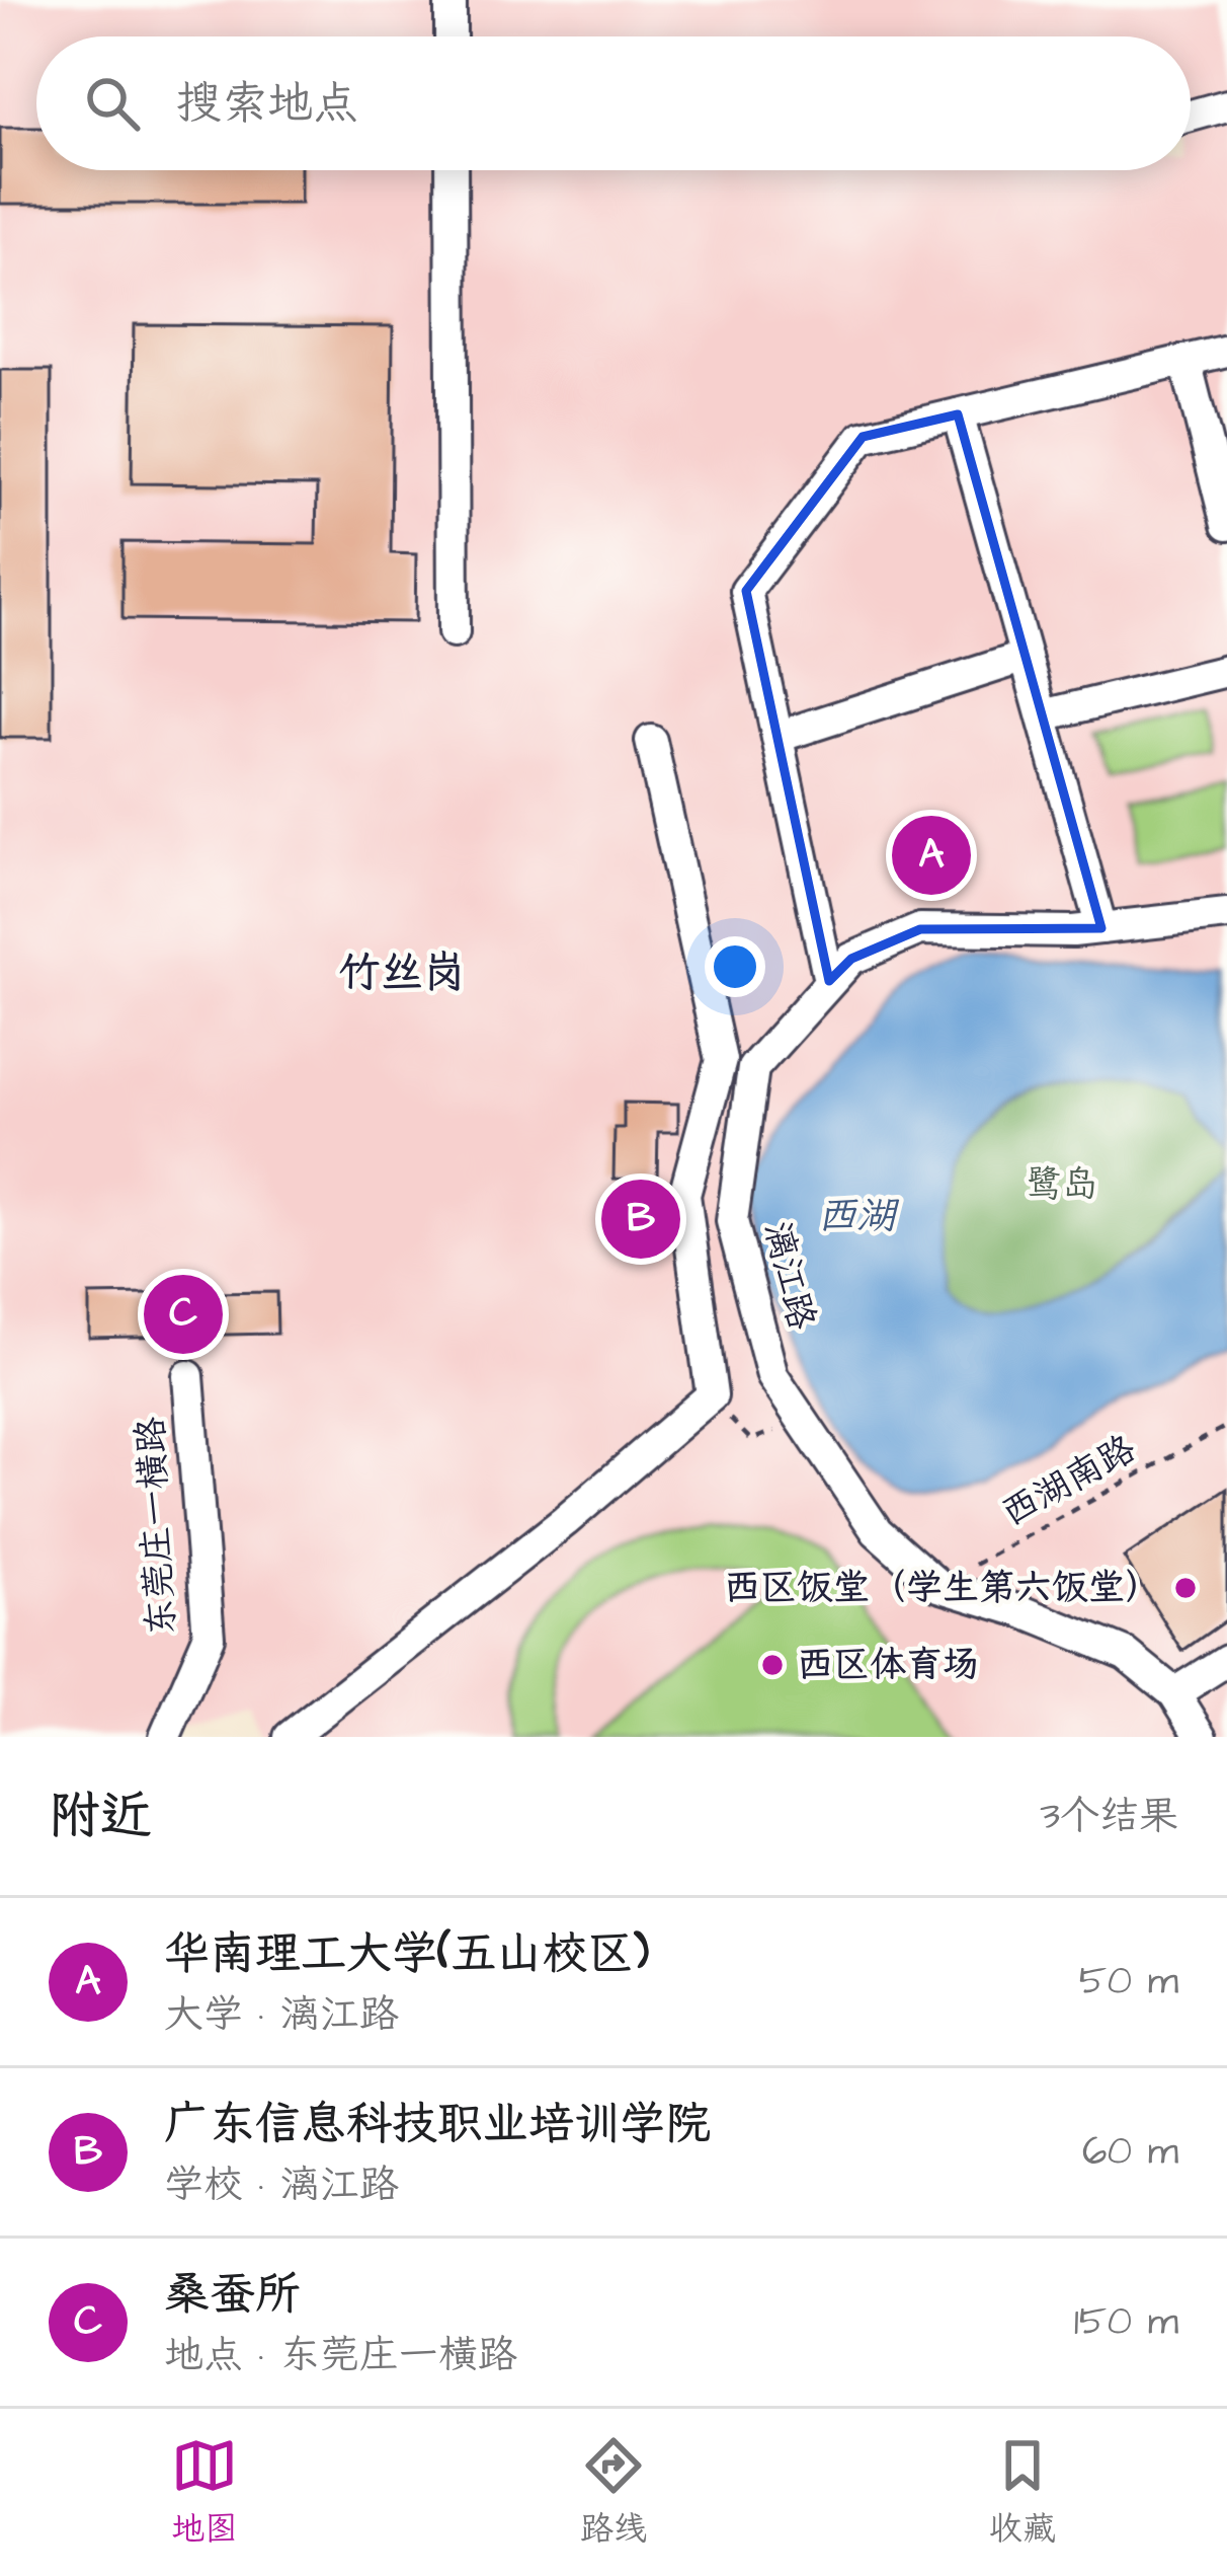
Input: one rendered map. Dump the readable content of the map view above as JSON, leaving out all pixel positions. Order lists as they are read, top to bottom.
{
  "streets": {
    "street": ["漓江路", "东莞庄一横路"],
    "path": ["西湖南路"]
  },
  "crossings": [
    ["漓江路", "西湖南路"]
  ],
  "districts": ["竹丝岗"],
  "water": ["西湖"],
  "parks": ["鹭岛"],
  "places": ["西区饭堂（学生第六饭堂）", "西区体育场"],
  "page": {
    "search": "搜索地点",
    "pins": ["A", "B", "C"],
    "heading": ["附近", "3个结果"],
    "list": [
      {
        "mark": "A",
        "name": "华南理工大学(五山校区)",
        "note": "大学 · 漓江路",
        "value": "50 m"
      },
      {
        "mark": "B",
        "name": "广东信息科技职业培训学院",
        "note": "学校 · 漓江路",
        "value": "60 m"
      },
      {
        "mark": "C",
        "name": "桑蚕所",
        "note": "地点 · 东莞庄一横路",
        "value": "150 m"
      }
    ],
    "nav": ["地图", "路线", "收藏"]
  }
}
